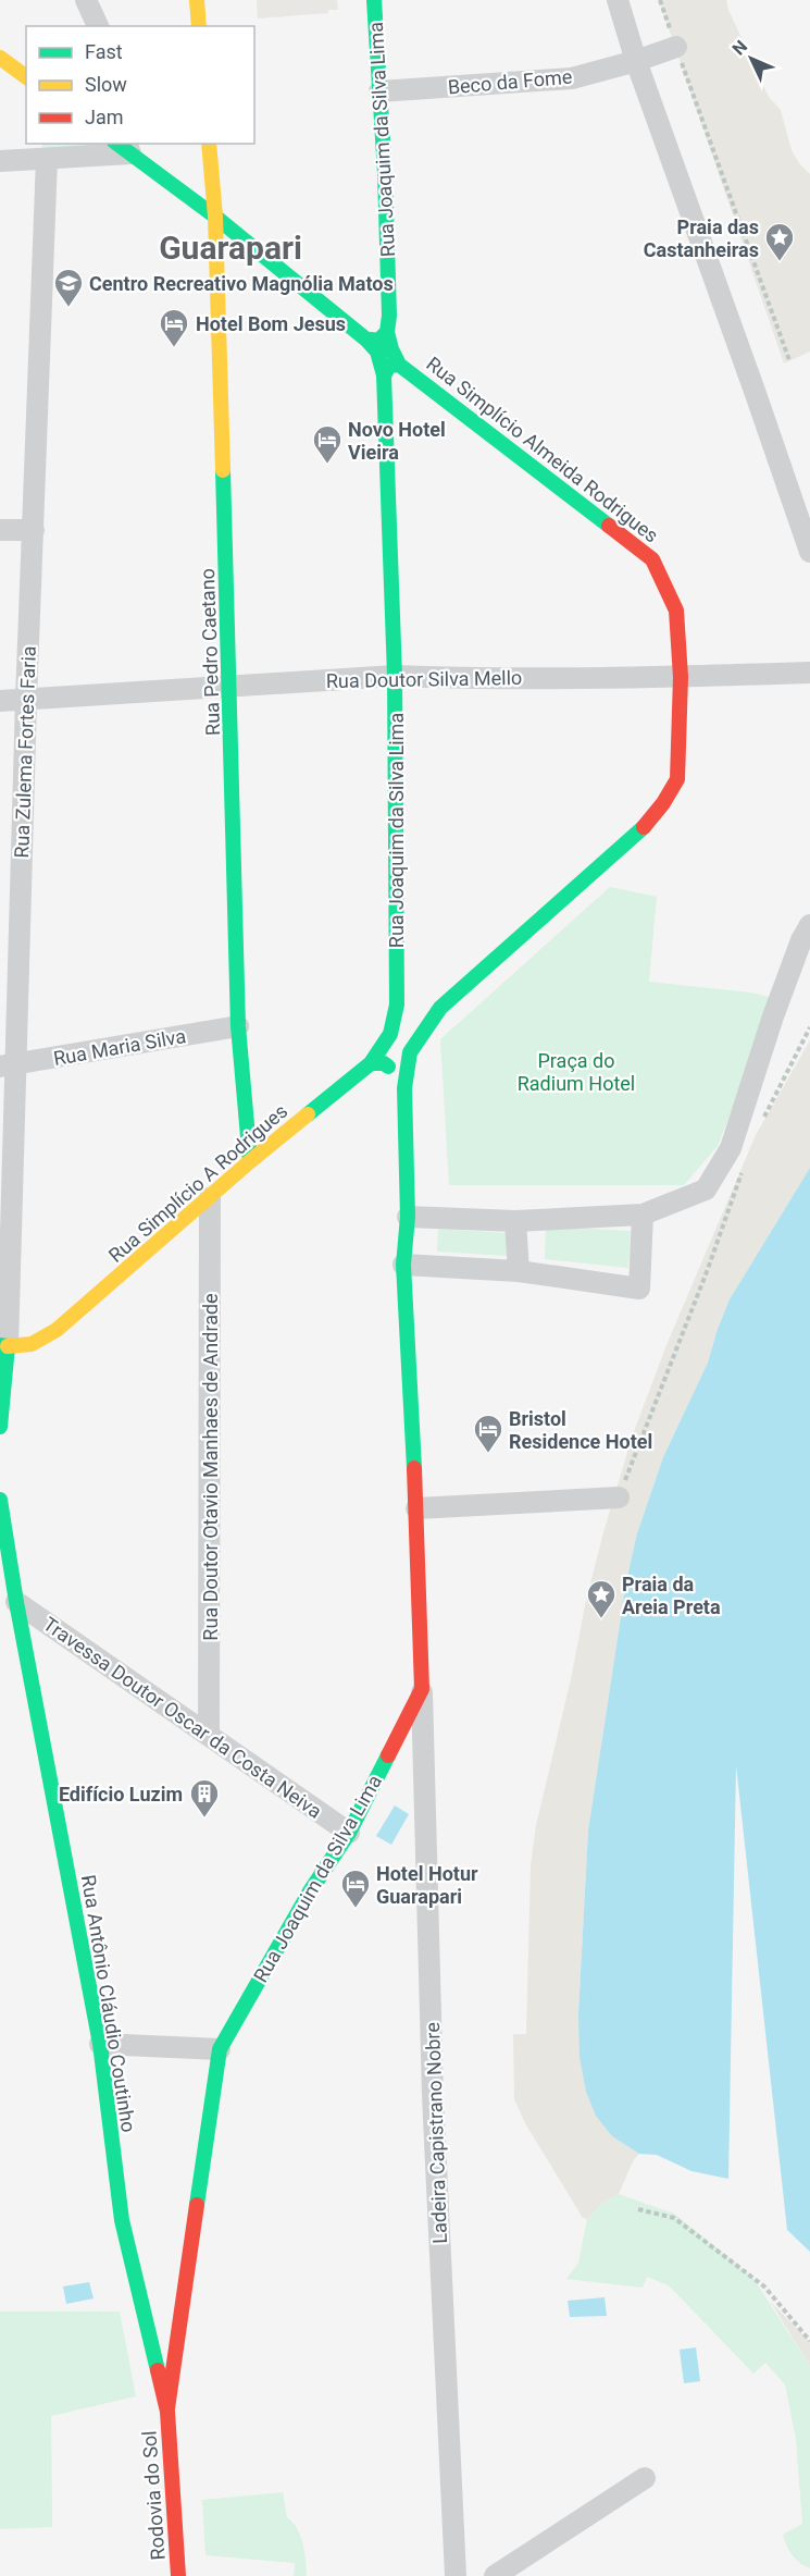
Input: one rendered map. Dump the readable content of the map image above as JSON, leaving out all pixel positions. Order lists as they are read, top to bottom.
{
  "streets": {
    "street": [
      "Beco da Fome",
      "Rua Joaquim da Silva Lima",
      "Rua Simplício Almeida Rodrigues",
      "Rua Pedro Caetano",
      "Rua Doutor Silva Mello",
      "Rua Zulema Fortes Faria",
      "Rua Maria Silva",
      "Rua Simplício A Rodrigues",
      "Rua Doutor Otavio Manhaes de Andrade",
      "Travessa Doutor Oscar da Costa Neiva",
      "Rua Antônio Cláudio Coutinho",
      "Ladeira Capistrano Nobre",
      "Rodovia do Sol"
    ]
  },
  "crossings": [
    ["Beco da Fome", "Rua Joaquim da Silva Lima"],
    ["Rua Joaquim da Silva Lima", "Rua Simplício Almeida Rodrigues"],
    ["Rua Joaquim da Silva Lima", "Rua Doutor Silva Mello"],
    ["Rua Joaquim da Silva Lima", "Rua Simplício A Rodrigues"],
    ["Rua Joaquim da Silva Lima", "Travessa Doutor Oscar da Costa Neiva"],
    ["Rua Joaquim da Silva Lima", "Rua Antônio Cláudio Coutinho"],
    ["Rua Joaquim da Silva Lima", "Ladeira Capistrano Nobre"],
    ["Rua Joaquim da Silva Lima", "Rodovia do Sol"],
    ["Rua Simplício Almeida Rodrigues", "Rua Doutor Silva Mello"],
    ["Rua Pedro Caetano", "Rua Doutor Silva Mello"],
    ["Rua Pedro Caetano", "Rua Maria Silva"],
    ["Rua Pedro Caetano", "Rua Simplício A Rodrigues"],
    ["Rua Doutor Silva Mello", "Rua Zulema Fortes Faria"],
    ["Rua Zulema Fortes Faria", "Rua Maria Silva"],
    ["Rua Zulema Fortes Faria", "Rua Simplício A Rodrigues"],
    ["Rua Simplício A Rodrigues", "Rua Doutor Otavio Manhaes de Andrade"],
    ["Rua Doutor Otavio Manhaes de Andrade", "Travessa Doutor Oscar da Costa Neiva"],
    ["Travessa Doutor Oscar da Costa Neiva", "Rua Antônio Cláudio Coutinho"],
    ["Rua Antônio Cláudio Coutinho", "Rodovia do Sol"]
  ],
  "districts": ["Guarapari"],
  "parks": ["Praça do Radium Hotel"],
  "places": {
    "place": ["Praia das Castanheiras", "Praia da Areia Preta"],
    "school or university": ["Centro Recreativo Magnólia Matos"],
    "hotel": [
      "Hotel Bom Jesus",
      "Novo Hotel Vieira",
      "Bristol Residence Hotel",
      "Hotel Hotur Guarapari"
    ],
    "building": ["Edifício Luzim"]
  },
  "legend": ["Fast", "Slow", "Jam"],
  "north": "top left"
}
